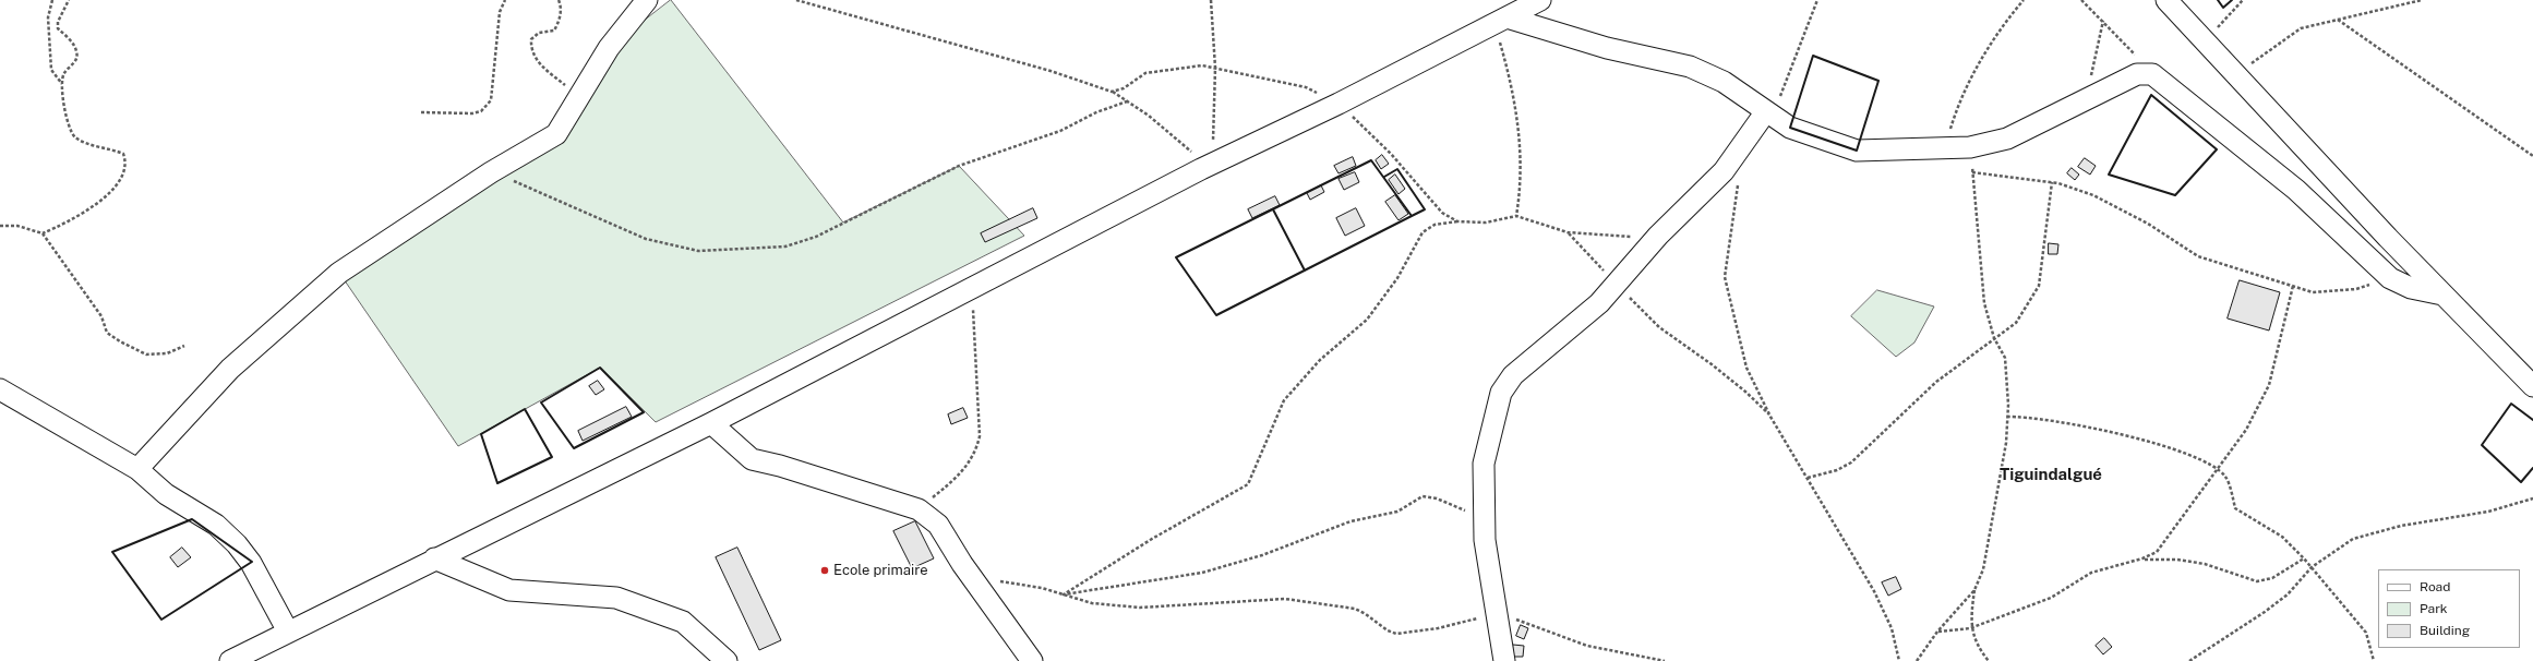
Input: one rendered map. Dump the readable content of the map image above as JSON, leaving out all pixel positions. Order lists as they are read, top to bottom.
{
  "districts": ["Tiguindalgué"],
  "places": ["Ecole primaire"],
  "legend": ["Road", "Park", "Building"]
}
